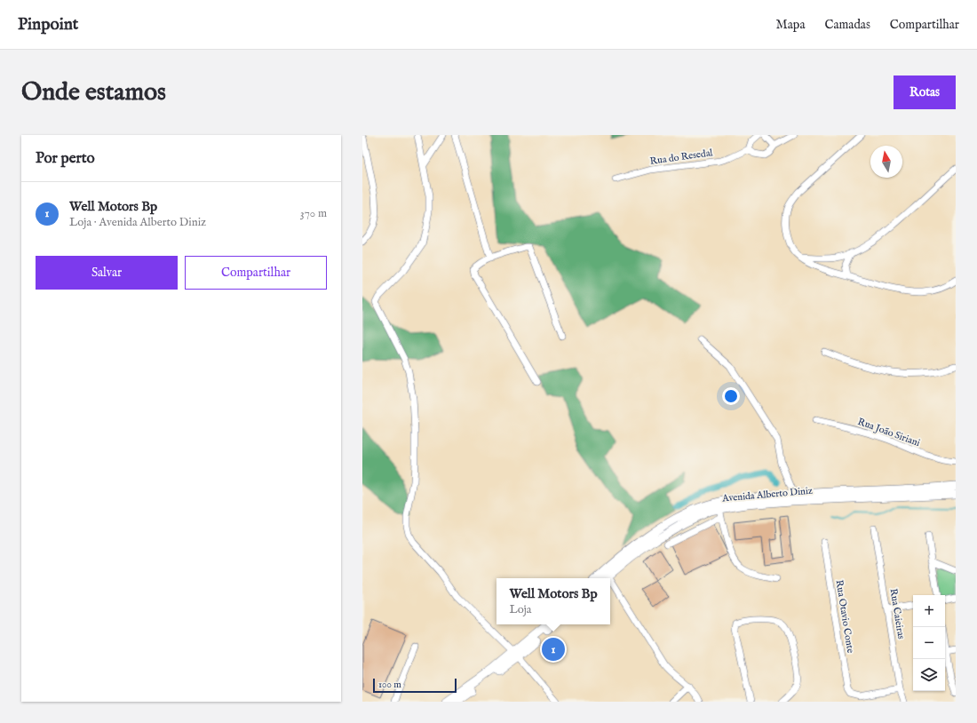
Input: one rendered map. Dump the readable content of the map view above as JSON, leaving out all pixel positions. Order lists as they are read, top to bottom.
{
  "streets": {
    "main road": ["Avenida Alberto Diniz"],
    "street": [
      "Rua do Resedal",
      "Rua João Siriani",
      "Rua Caieiras",
      "Rua Otavio Conte"
    ]
  },
  "crossings": [
    ["Rua Caieiras", "Rua Otavio Conte"]
  ],
  "scale_bar": "100 m",
  "north": "top",
  "page": {
    "header": "Pinpoint",
    "nav": ["Mapa", "Camadas", "Compartilhar"],
    "buttons": [
      "Rotas",
      ["Salvar", "Compartilhar"]
    ],
    "title": "Onde estamos",
    "heading": "Por perto",
    "list": [
      {
        "mark": "1",
        "name": "Well Motors Bp",
        "note": "Loja · Avenida Alberto Diniz",
        "value": "370 m"
      }
    ],
    "popup": ["Well Motors Bp", "Loja"],
    "map_buttons": ["+", "−"],
    "pins": "1",
    "scale": "100 m"
  }
}
